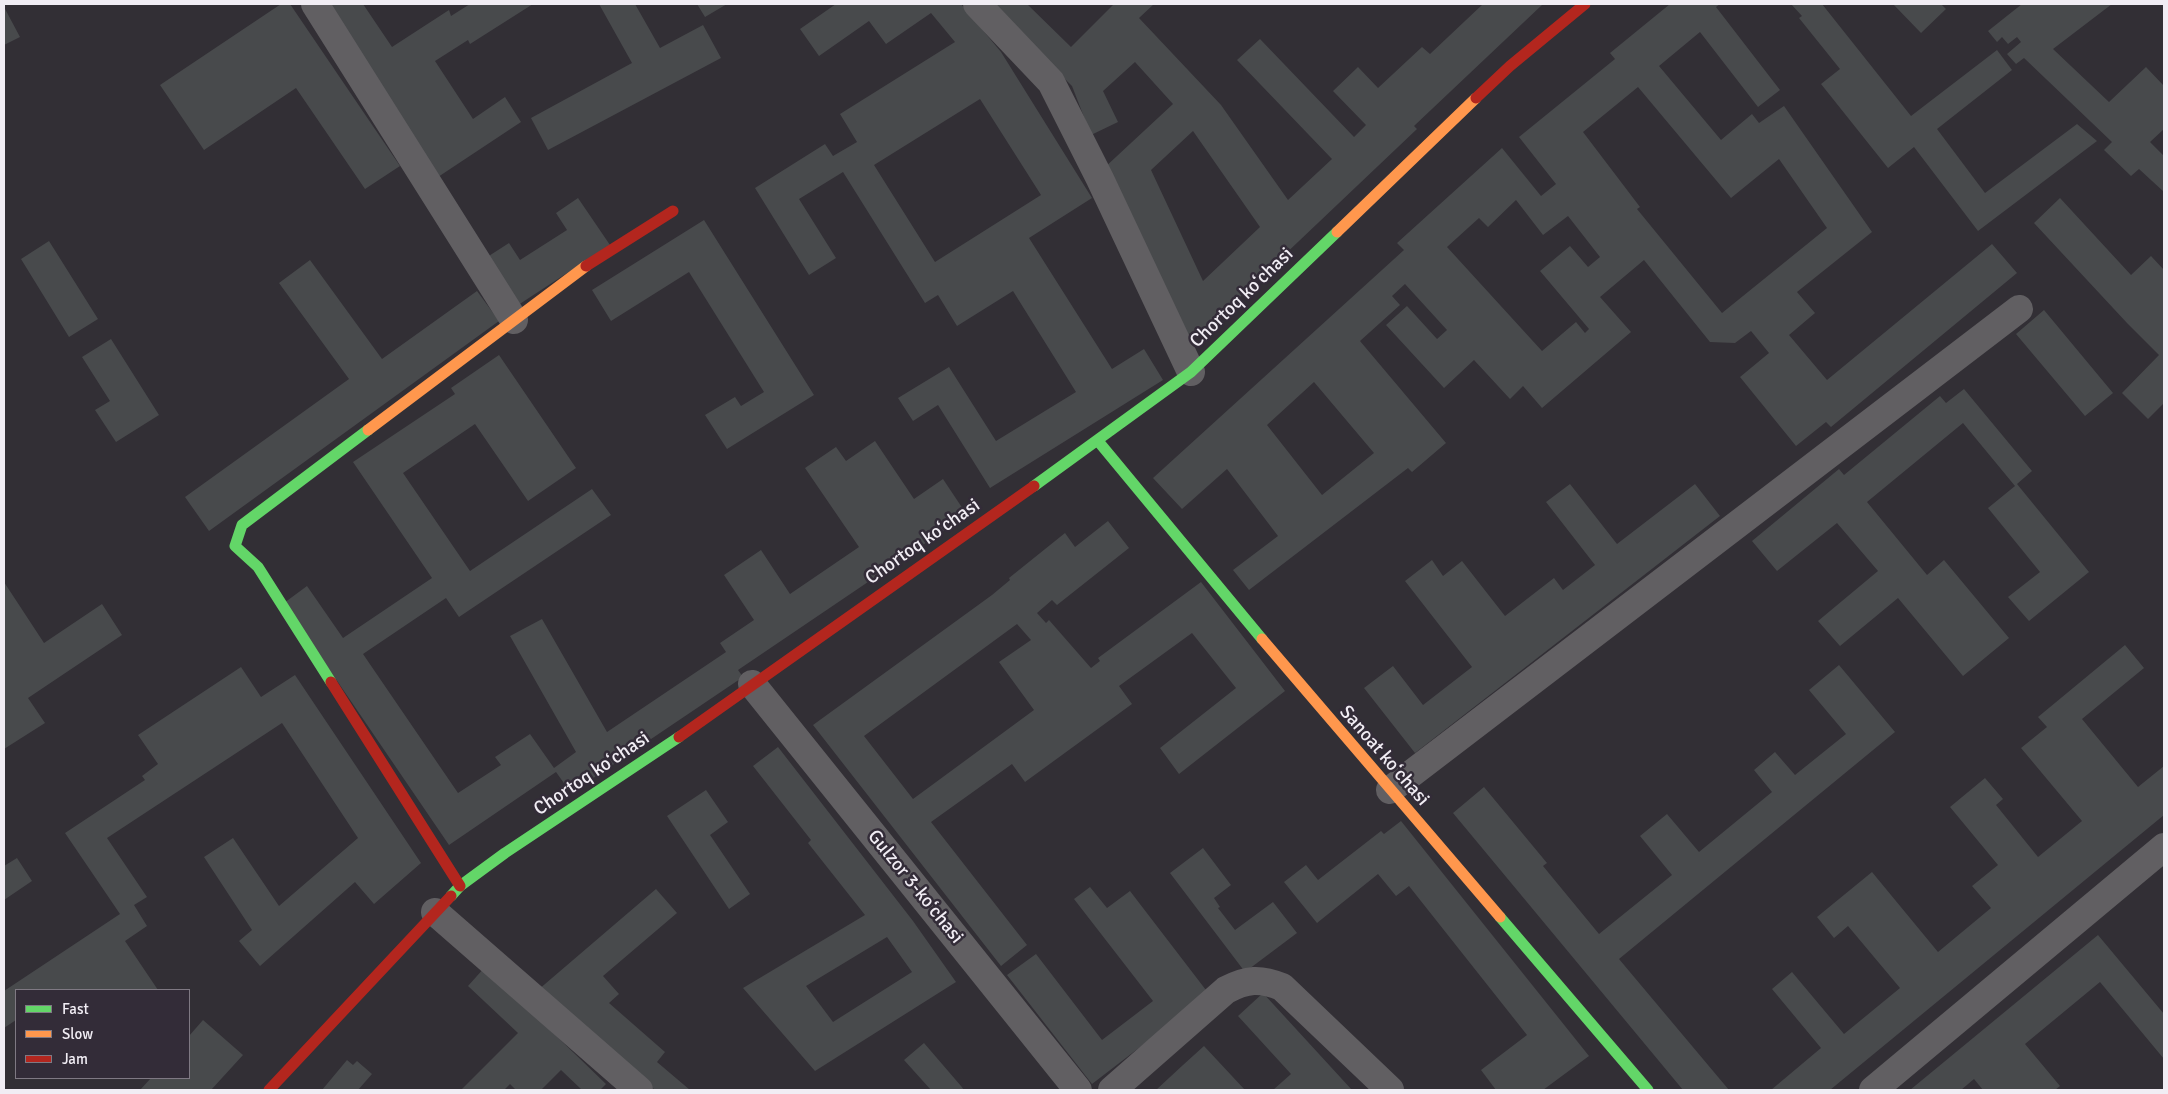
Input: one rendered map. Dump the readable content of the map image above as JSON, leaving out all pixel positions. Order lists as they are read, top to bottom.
{
  "streets": {
    "street": ["Chortoq koʻchasi", "Sanoat koʻchasi", "Gulzor 3-koʻchasi"]
  },
  "crossings": [
    ["Chortoq koʻchasi", "Sanoat koʻchasi"],
    ["Chortoq koʻchasi", "Gulzor 3-koʻchasi"]
  ],
  "legend": ["Fast", "Slow", "Jam"]
}
